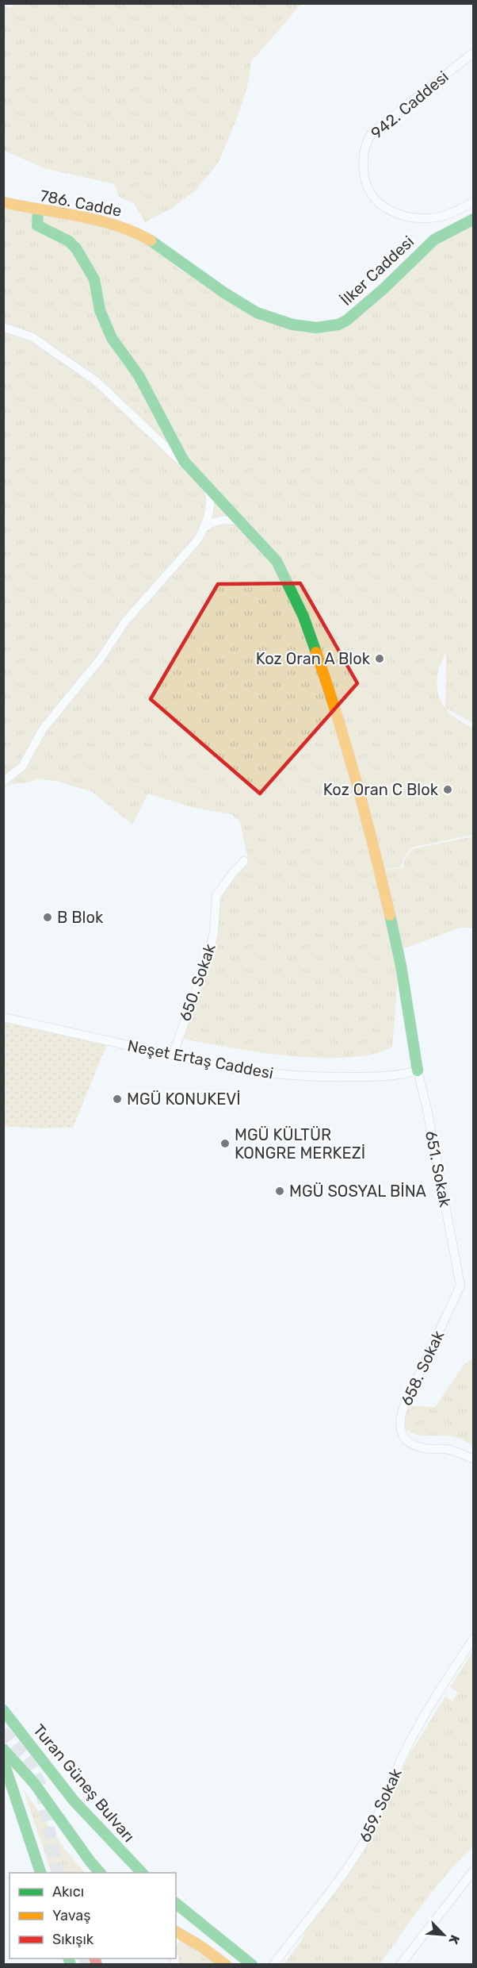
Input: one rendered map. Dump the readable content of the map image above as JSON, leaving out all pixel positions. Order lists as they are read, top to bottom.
{
  "streets": {
    "main road": ["786. Cadde", "İlker Caddesi", "Turan Güneş Bulvarı"],
    "street": [
      "942. Caddesi",
      "650. Sokak",
      "Neşet Ertaş Caddesi",
      "651. Sokak",
      "658. Sokak",
      "659. Sokak"
    ]
  },
  "crossings": [
    ["786. Cadde", "İlker Caddesi"],
    ["650. Sokak", "Neşet Ertaş Caddesi"],
    ["Neşet Ertaş Caddesi", "651. Sokak"],
    ["651. Sokak", "658. Sokak"]
  ],
  "places": [
    "Koz Oran A Blok",
    "Koz Oran C Blok",
    "B Blok",
    "MGÜ KONUKEVİ",
    "MGÜ KÜLTÜR KONGRE MERKEZİ",
    "MGÜ SOSYAL BİNA"
  ],
  "legend": ["Akıcı", "Yavaş", "Sıkışık"],
  "north": "bottom right"
}
